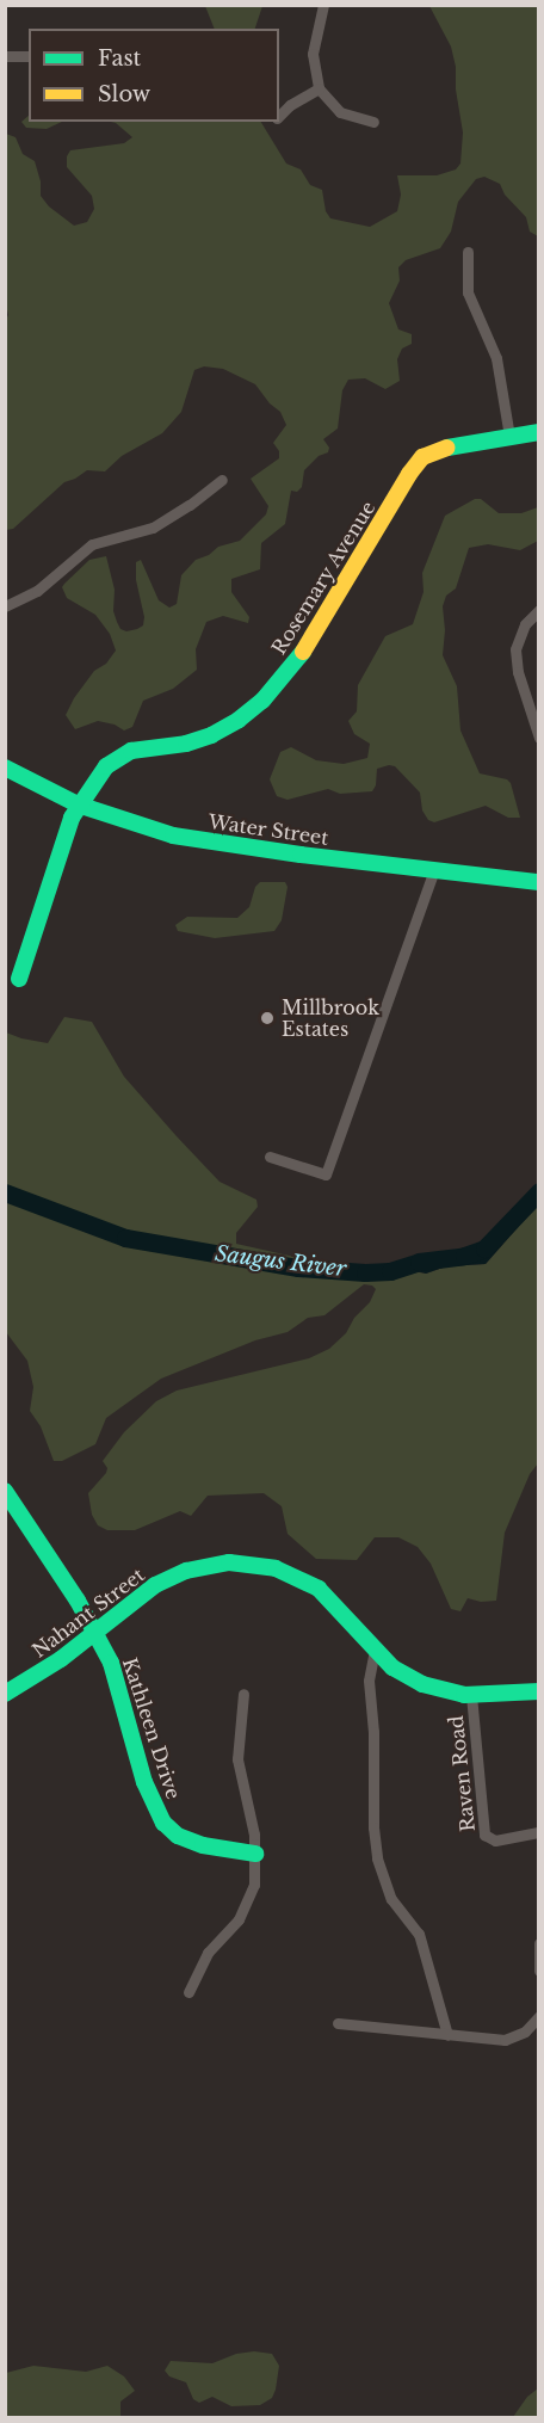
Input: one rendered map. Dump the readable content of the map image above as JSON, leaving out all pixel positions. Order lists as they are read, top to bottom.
{
  "streets": {
    "street": [
      "Rosemary Avenue",
      "Water Street",
      "Nahant Street",
      "Kathleen Drive",
      "Raven Road"
    ]
  },
  "crossings": [
    ["Rosemary Avenue", "Water Street"],
    ["Nahant Street", "Kathleen Drive"],
    ["Nahant Street", "Raven Road"]
  ],
  "water": ["Saugus River"],
  "places": ["Millbrook Estates"],
  "legend": ["Fast", "Slow"]
}
